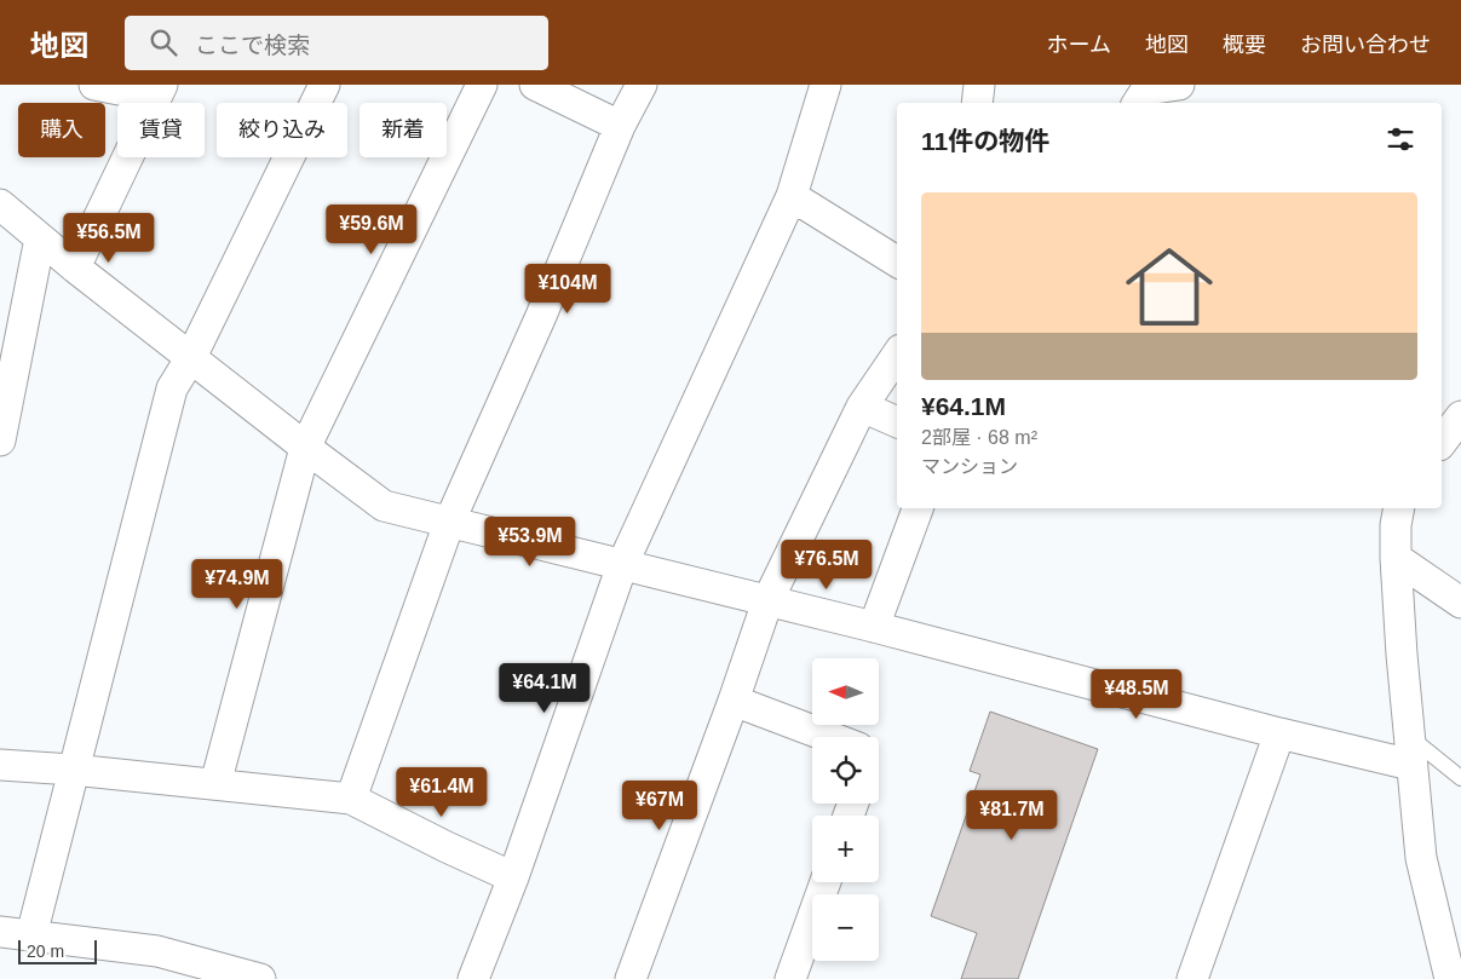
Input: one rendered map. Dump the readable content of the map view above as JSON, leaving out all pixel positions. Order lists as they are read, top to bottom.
{
  "scale_bar": "20 m",
  "north": "left",
  "page": {
    "header": "地図",
    "search": "ここで検索",
    "nav": [
      "ホーム",
      "地図",
      "概要",
      "お問い合わせ"
    ],
    "chip": [
      "購入",
      "賃貸",
      "絞り込み",
      "新着"
    ],
    "heading": "11件の物件",
    "list": [
      {
        "name": "¥64.1M",
        "note": "2部屋 · 68 m² · マンション"
      }
    ],
    "price": [
      "¥59.6M",
      "¥56.5M",
      "¥104M",
      "¥53.9M",
      "¥76.5M",
      "¥74.9M",
      "¥64.1M",
      "¥48.5M",
      "¥61.4M",
      "¥67M",
      "¥81.7M"
    ],
    "map_buttons": ["+", "−"],
    "scale": "20 m"
  }
}
